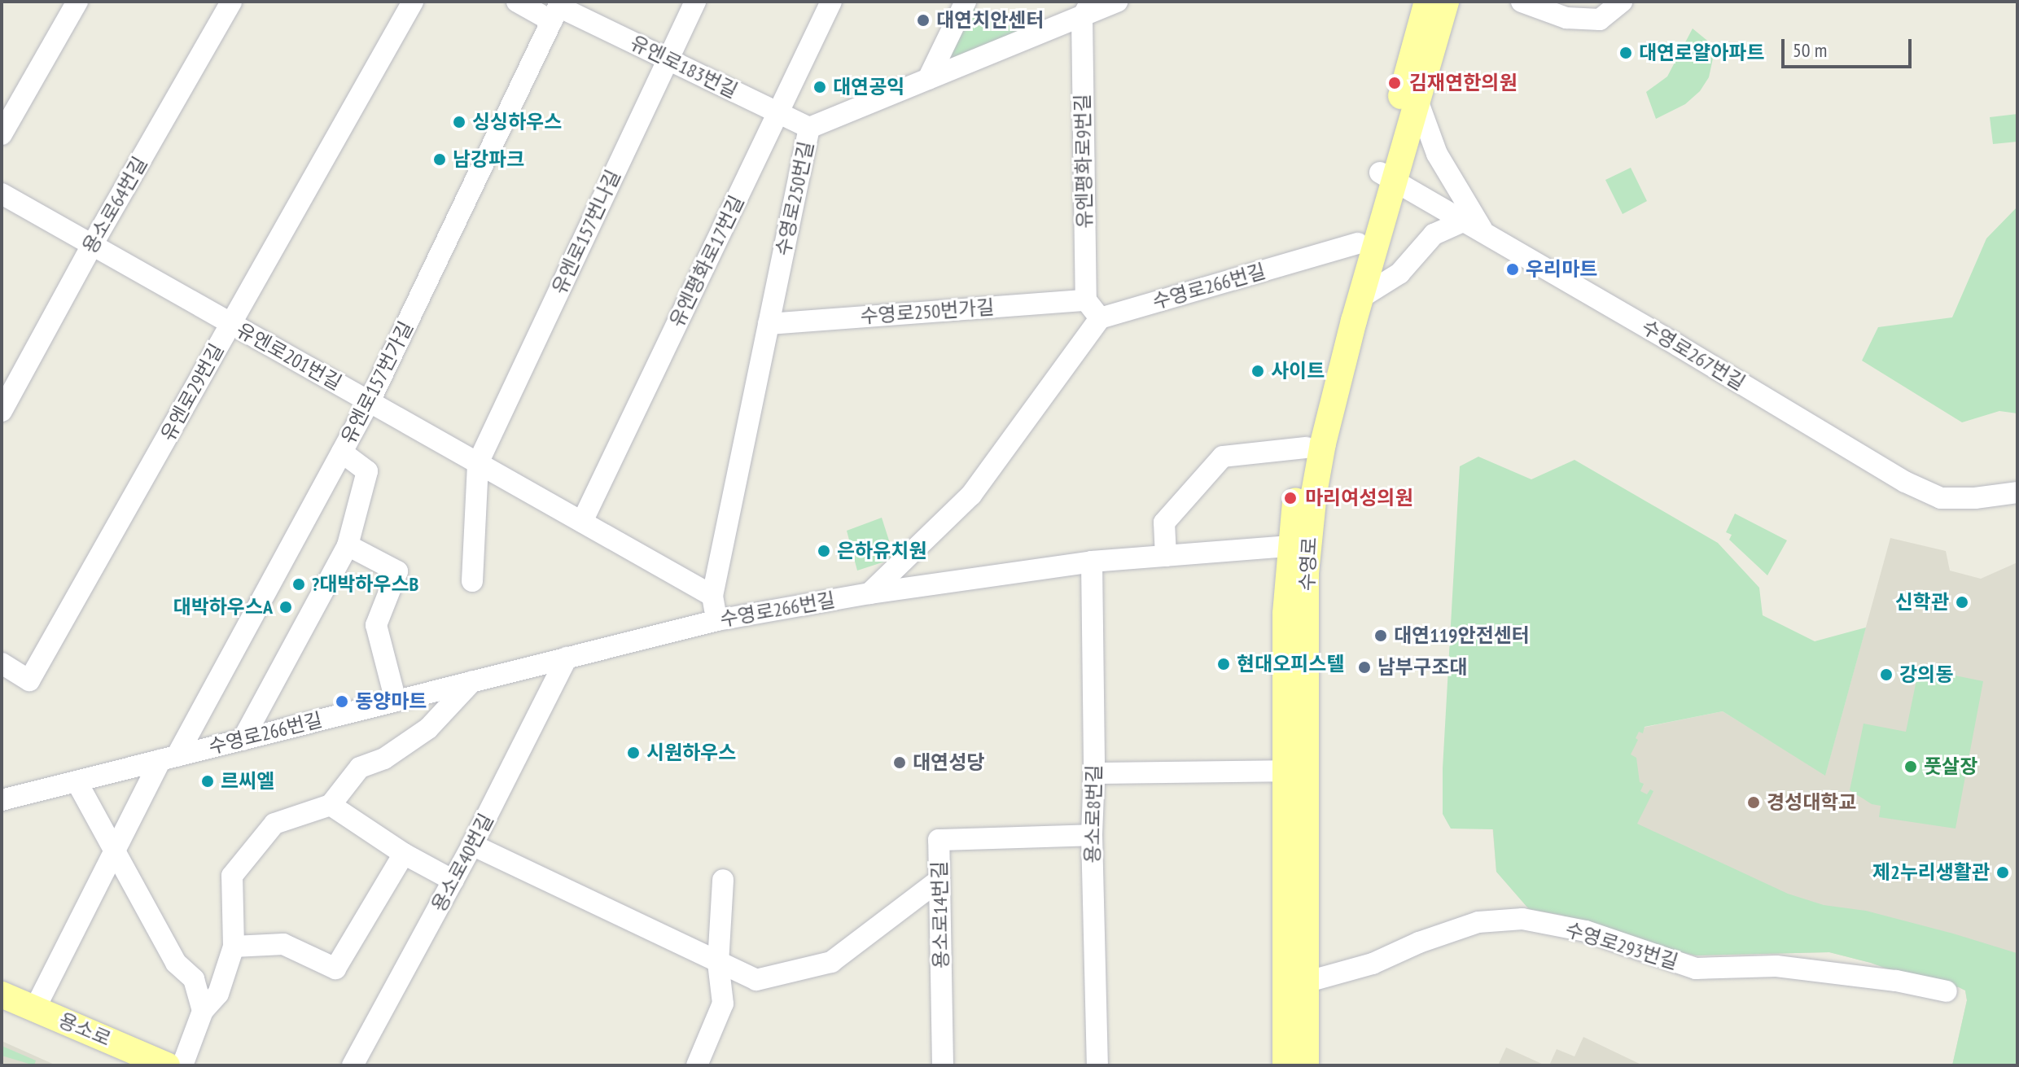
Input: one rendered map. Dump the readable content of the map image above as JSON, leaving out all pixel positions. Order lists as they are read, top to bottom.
{
  "streets": {
    "main road": ["수영로", "용소로"],
    "street": [
      "유엔로183번길",
      "유엔평화로9번길",
      "수영로250번길",
      "용소로64번길",
      "유엔로157번나길",
      "유엔평화로17번길",
      "수영로266번길",
      "수영로250번가길",
      "수영로267번길",
      "유엔로201번길",
      "유엔로157번가길",
      "유엔로29번길",
      "용소로8번길",
      "용소로40번길",
      "용소로14번길",
      "수영로293번길"
    ]
  },
  "crossings": [
    ["유엔로183번길", "수영로250번길"],
    ["유엔로183번길", "유엔로157번나길"],
    ["유엔로183번길", "유엔평화로17번길"],
    ["유엔로183번길", "유엔로157번가길"],
    ["유엔평화로9번길", "수영로250번길"],
    ["유엔평화로9번길", "수영로250번가길"],
    ["수영로250번길", "수영로250번가길"],
    ["수영로250번길", "유엔로201번길"],
    ["용소로64번길", "유엔로201번길"],
    ["유엔로157번나길", "유엔로201번길"],
    ["유엔평화로17번길", "유엔로201번길"],
    ["수영로266번길", "유엔로157번가길"],
    ["수영로266번길", "수영로"],
    ["수영로266번길", "용소로40번길"],
    ["수영로267번길", "수영로"],
    ["유엔로201번길", "유엔로157번가길"],
    ["유엔로201번길", "유엔로29번길"],
    ["유엔로157번가길", "용소로"],
    ["수영로", "수영로293번길"],
    ["용소로8번길", "용소로14번길"]
  ],
  "places": [
    "대연치안센터",
    "대연로얄아파트",
    "김재연한의원",
    "대연공익",
    "싱싱하우스",
    "남강파크",
    "우리마트",
    "사이트",
    "마리여성의원",
    "은하유치원",
    "?대박하우스B",
    "신학관",
    "대박하우스A",
    "대연119안전센터",
    "현대오피스텔",
    "남부구조대",
    "강의동",
    "동양마트",
    "시원하우스",
    "대연성당",
    "풋살장",
    "르씨엘",
    "경성대학교",
    "제2누리생활관"
  ],
  "scale_bar": "50 m"
}
